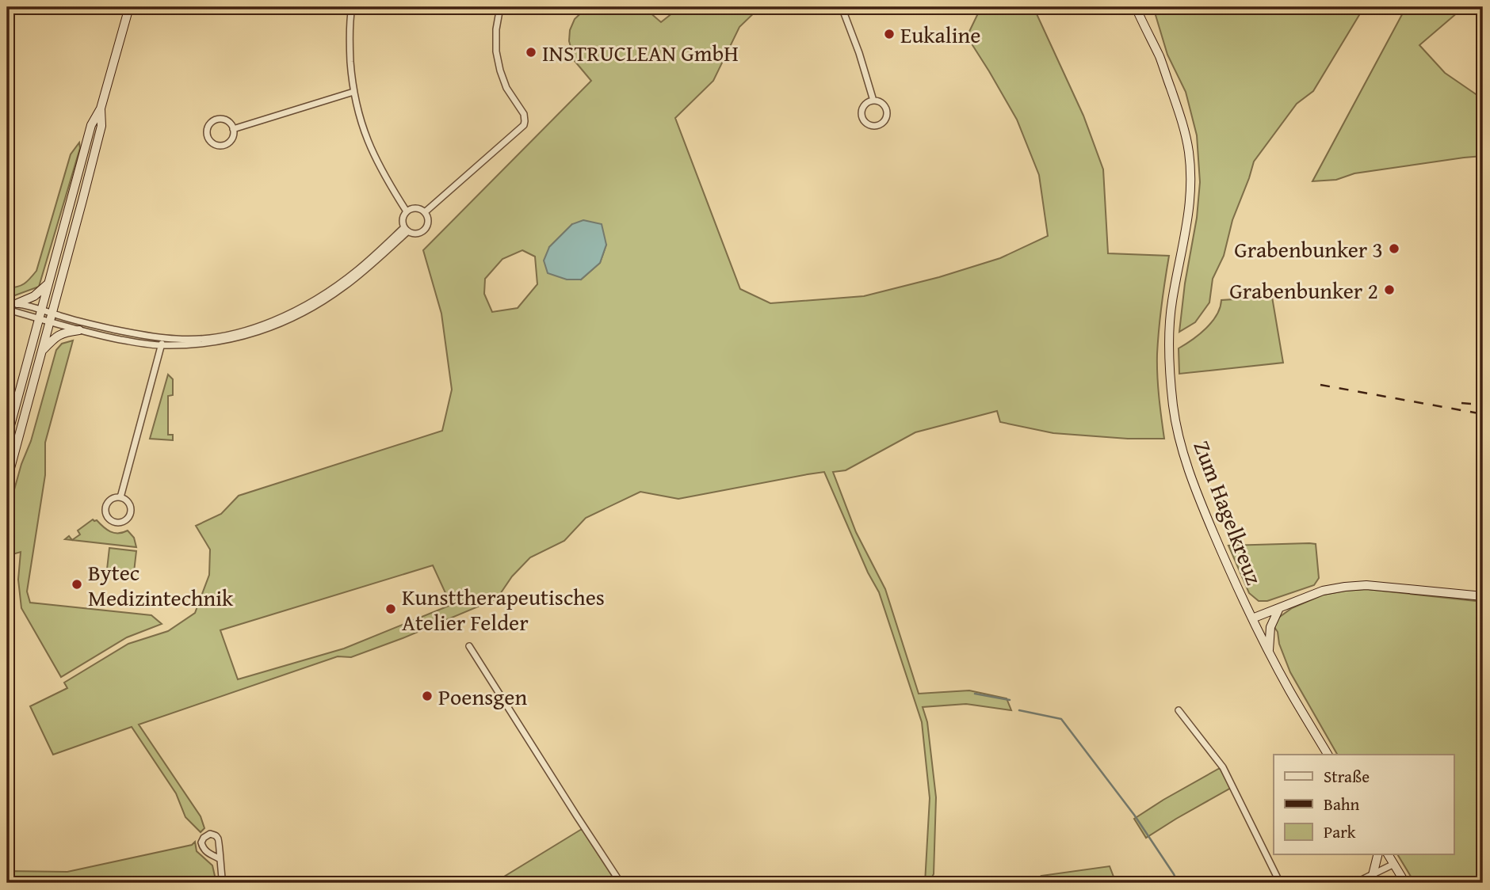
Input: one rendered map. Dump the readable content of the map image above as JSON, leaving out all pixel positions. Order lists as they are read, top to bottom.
{
  "streets": {
    "main road": ["Zum Hagelkreuz"]
  },
  "places": [
    "Eukaline",
    "INSTRUCLEAN GmbH",
    "Grabenbunker 3",
    "Grabenbunker 2",
    "Bytec Medizintechnik",
    "Kunsttherapeutisches Atelier Felder",
    "Poensgen"
  ],
  "legend": ["Straße", "Bahn", "Park"]
}
